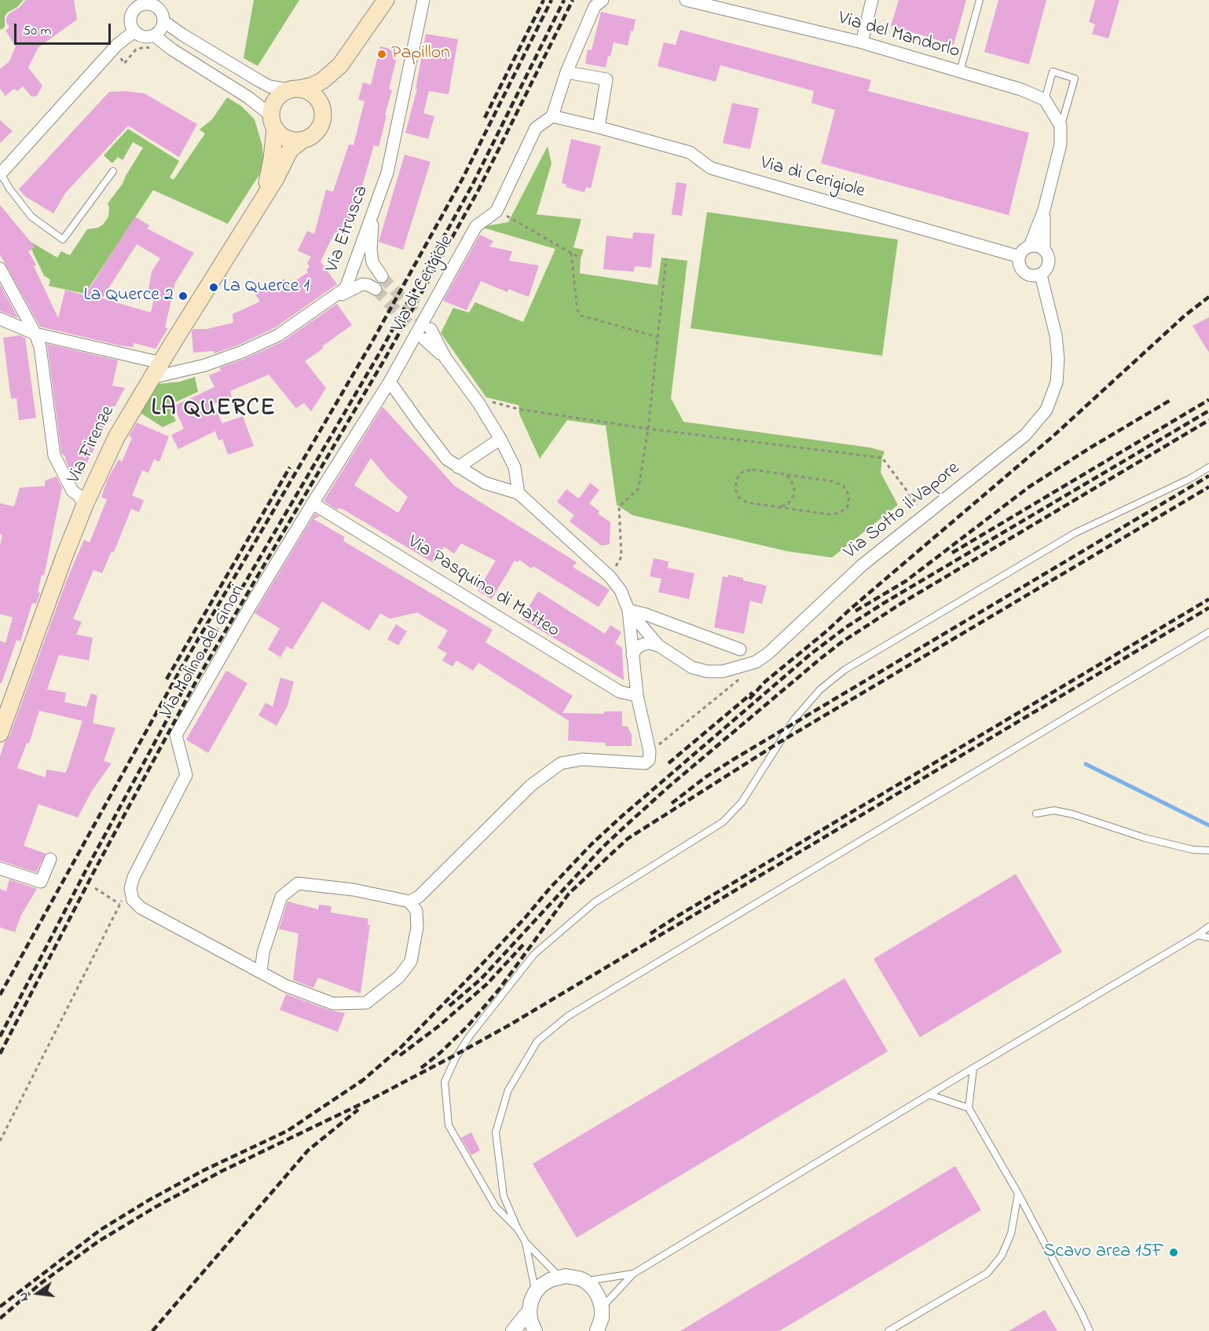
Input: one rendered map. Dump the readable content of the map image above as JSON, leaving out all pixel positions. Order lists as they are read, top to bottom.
{
  "streets": {
    "main road": ["Via Firenze"],
    "street": [
      "Via del Mandorlo",
      "Via di Cerigiole",
      "Via Etrusca",
      "Via Sotto il Vapore",
      "Via Pasquino di Matteo",
      "Via Molino del Ginori"
    ]
  },
  "crossings": [
    ["Via di Cerigiole", "Via Sotto il Vapore"],
    ["Via di Cerigiole", "Via Molino del Ginori"],
    ["Via Etrusca", "Via Firenze"],
    ["Via Pasquino di Matteo", "Via Molino del Ginori"]
  ],
  "districts": ["LA QUERCE"],
  "places": [
    "Papillon",
    "La Querce 1",
    "La Querce 2",
    "Scavo area 15F"
  ],
  "scale_bar": "50 m",
  "north": "left"
}
